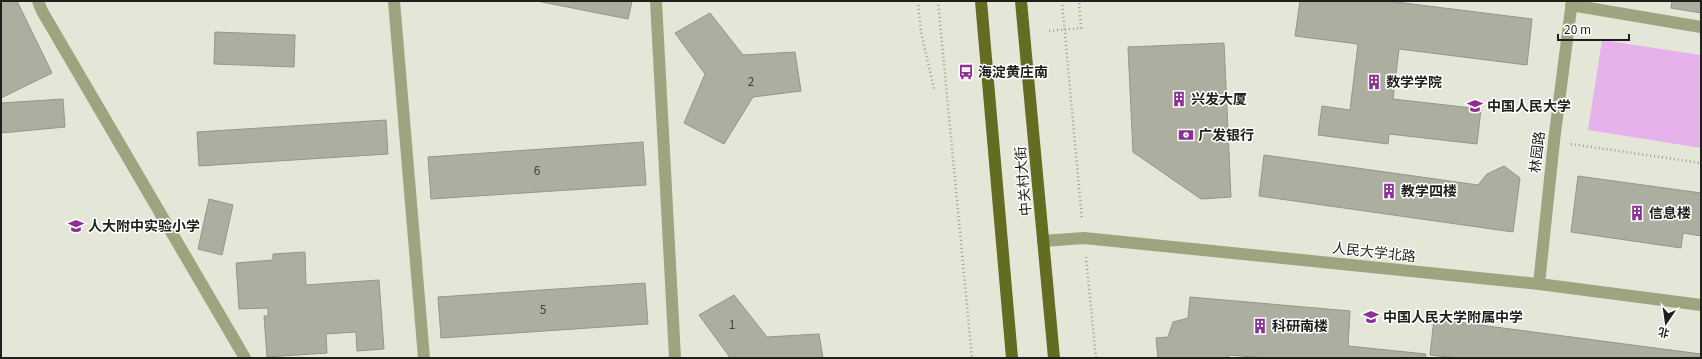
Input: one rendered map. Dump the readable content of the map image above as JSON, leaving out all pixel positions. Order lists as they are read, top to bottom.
{
  "streets": {
    "main road": ["中关村大街"],
    "street": ["林园路", "人民大学北路"]
  },
  "crossings": [
    ["林园路", "人民大学北路"],
    ["中关村大街", "人民大学北路"]
  ],
  "places": {
    "bus stop": ["海淀黄庄南"],
    "building": [
      "数学学院",
      "兴发大厦",
      "教学四楼",
      "信息楼",
      "科研南楼"
    ],
    "school or university": ["中国人民大学", "人大附中实验小学", "中国人民大学附属中学"],
    "bank": ["广发银行"]
  },
  "house_numbers": [
    "2",
    "6",
    "5",
    "1"
  ],
  "scale_bar": "20 m",
  "north": "bottom"
}
